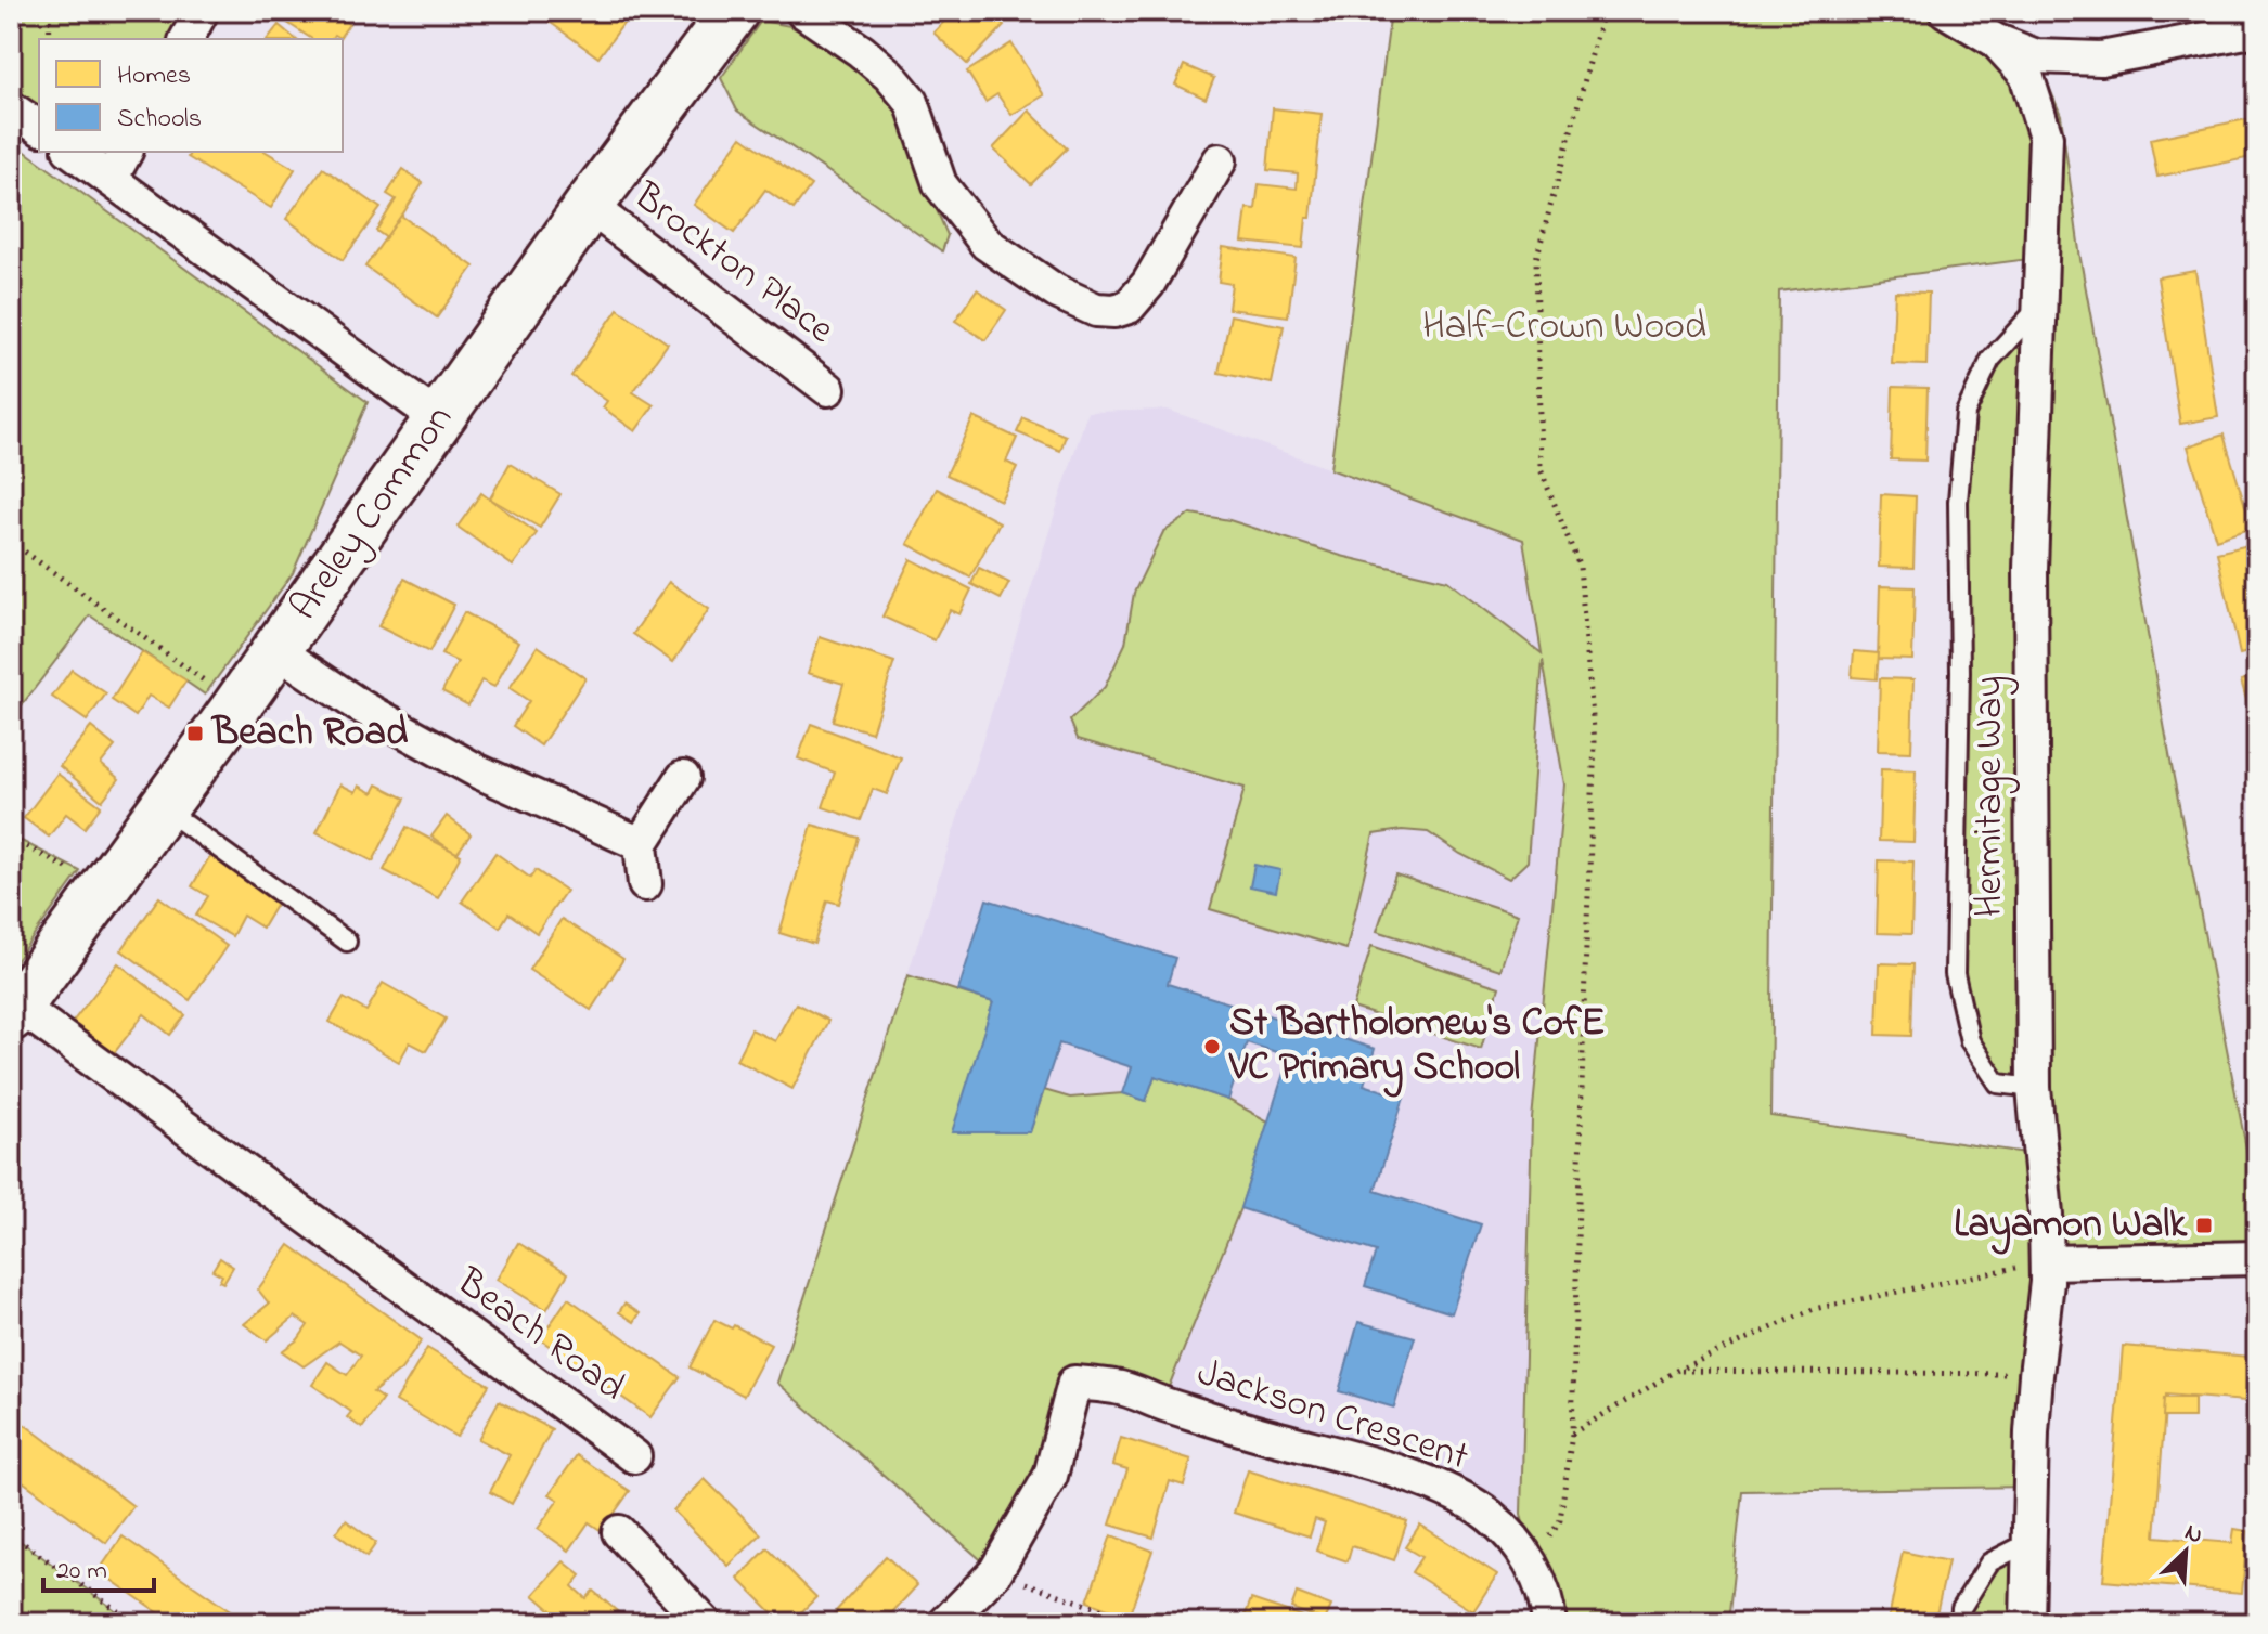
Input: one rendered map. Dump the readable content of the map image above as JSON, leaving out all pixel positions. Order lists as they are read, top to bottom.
{
  "streets": {
    "main road": ["Areley Common"],
    "street": [
      "Brockton Place",
      "Hermitage Way",
      "Beach Road",
      "Jackson Crescent"
    ]
  },
  "crossings": [
    ["Brockton Place", "Areley Common"],
    ["Areley Common", "Beach Road"]
  ],
  "parks": ["Half-Crown Wood"],
  "places": {
    "transit": ["Beach Road", "Layamon Walk"],
    "other": ["St Bartholomew's CofE VC Primary School"]
  },
  "legend": ["Homes", "Schools"],
  "scale_bar": "20 m",
  "north": "top right"
}
